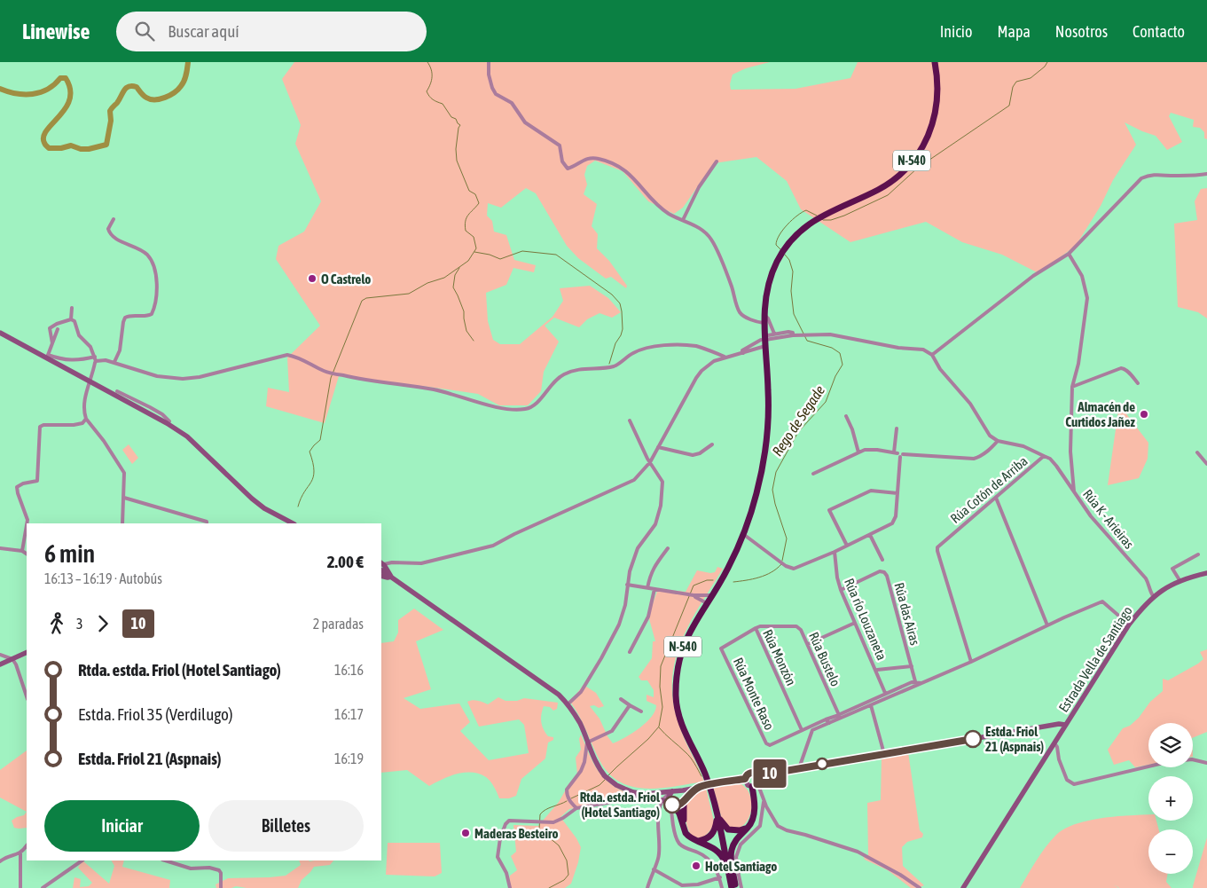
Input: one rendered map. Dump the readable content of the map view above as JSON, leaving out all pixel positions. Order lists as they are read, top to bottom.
{
  "streets": {
    "highway": ["N-540"],
    "main road": ["Estrada Vella de Santiago"],
    "street": [
      "Rúa Cotón de Arriba",
      "Rúa K - Arieiras",
      "Rúa das Airas",
      "Rúa río Louzaneta",
      "Rúa Monzón",
      "Rúa Bustelo",
      "Rúa Monte Raso"
    ]
  },
  "crossings": [
    ["Rúa Cotón de Arriba", "Rúa K - Arieiras"],
    ["Rúa K - Arieiras", "Estrada Vella de Santiago"],
    ["Rúa das Airas", "Rúa río Louzaneta"],
    ["Rúa Monzón", "Rúa Bustelo"],
    ["Rúa Monzón", "Rúa Monte Raso"]
  ],
  "water": ["Rego de Segade"],
  "places": [
    "O Castrelo",
    "Almacén de Curtidos Jañez",
    "Estda. Friol 21 (Aspnais)",
    "Rtda. estda. Friol (Hotel Santiago)",
    "Maderas Besteiro",
    "Hotel Santiago"
  ],
  "lines": ["bus line 10"],
  "page": {
    "header": "Linewise",
    "search": "Buscar aquí",
    "nav": [
      "Inicio",
      "Mapa",
      "Nosotros",
      "Contacto"
    ],
    "on_map": "10",
    "heading": ["6 min", "16:13 – 16:19 · Autobús", "2.00 €"],
    "legs": ["3", "10", "2 paradas"],
    "list": [
      {
        "name": "Rtda. estda. Friol (Hotel Santiago)",
        "value": "16:16"
      },
      {
        "name": "Estda. Friol 35 (Verdilugo)",
        "value": "16:17"
      },
      {
        "name": "Estda. Friol 21 (Aspnais)",
        "value": "16:19"
      }
    ],
    "map_buttons": ["+", "−"],
    "buttons": ["Iniciar", "Billetes"]
  }
}
